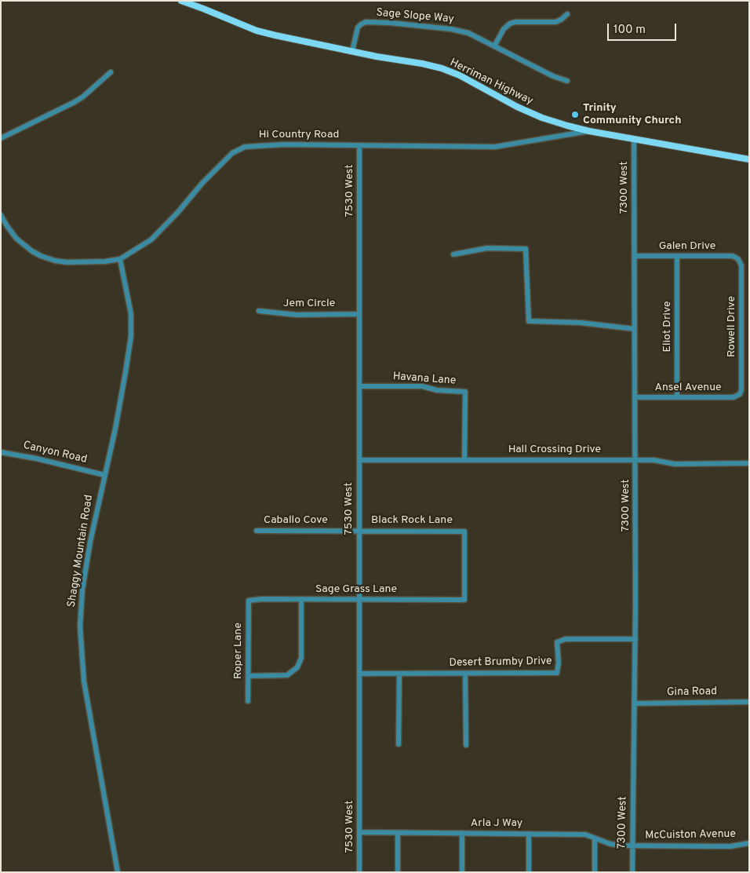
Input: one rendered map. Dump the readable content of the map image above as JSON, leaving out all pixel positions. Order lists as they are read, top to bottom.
{
  "streets": {
    "main road": ["Herriman Highway"],
    "street": [
      "Sage Slope Way",
      "Hi Country Road",
      "7300 West",
      "7530 West",
      "Galen Drive",
      "Jem Circle",
      "Eliot Drive",
      "Rowell Drive",
      "Havana Lane",
      "Ansel Avenue",
      "Hall Crossing Drive",
      "Canyon Road",
      "Caballo Cove",
      "Black Rock Lane",
      "Shaggy Mountain Road",
      "Sage Grass Lane",
      "Roper Lane",
      "Desert Brumby Drive",
      "Gina Road",
      "Arla J Way",
      "McCuiston Avenue"
    ]
  },
  "crossings": [
    ["Sage Slope Way", "Herriman Highway"],
    ["Herriman Highway", "Hi Country Road"],
    ["Herriman Highway", "7300 West"],
    ["Hi Country Road", "7530 West"],
    ["Hi Country Road", "Shaggy Mountain Road"],
    ["7300 West", "Galen Drive"],
    ["7300 West", "Ansel Avenue"],
    ["7300 West", "Hall Crossing Drive"],
    ["7300 West", "Desert Brumby Drive"],
    ["7300 West", "Gina Road"],
    ["7300 West", "Arla J Way"],
    ["7300 West", "McCuiston Avenue"],
    ["7530 West", "Jem Circle"],
    ["7530 West", "Havana Lane"],
    ["7530 West", "Hall Crossing Drive"],
    ["7530 West", "Caballo Cove"],
    ["7530 West", "Black Rock Lane"],
    ["7530 West", "Sage Grass Lane"],
    ["7530 West", "Desert Brumby Drive"],
    ["7530 West", "Arla J Way"],
    ["Galen Drive", "Eliot Drive"],
    ["Galen Drive", "Rowell Drive"],
    ["Eliot Drive", "Ansel Avenue"],
    ["Rowell Drive", "Ansel Avenue"],
    ["Havana Lane", "Hall Crossing Drive"],
    ["Canyon Road", "Shaggy Mountain Road"],
    ["Caballo Cove", "Black Rock Lane"],
    ["Black Rock Lane", "Sage Grass Lane"],
    ["Sage Grass Lane", "Roper Lane"],
    ["Arla J Way", "McCuiston Avenue"]
  ],
  "places": ["Trinity Community Church"],
  "scale_bar": "100 m"
}
